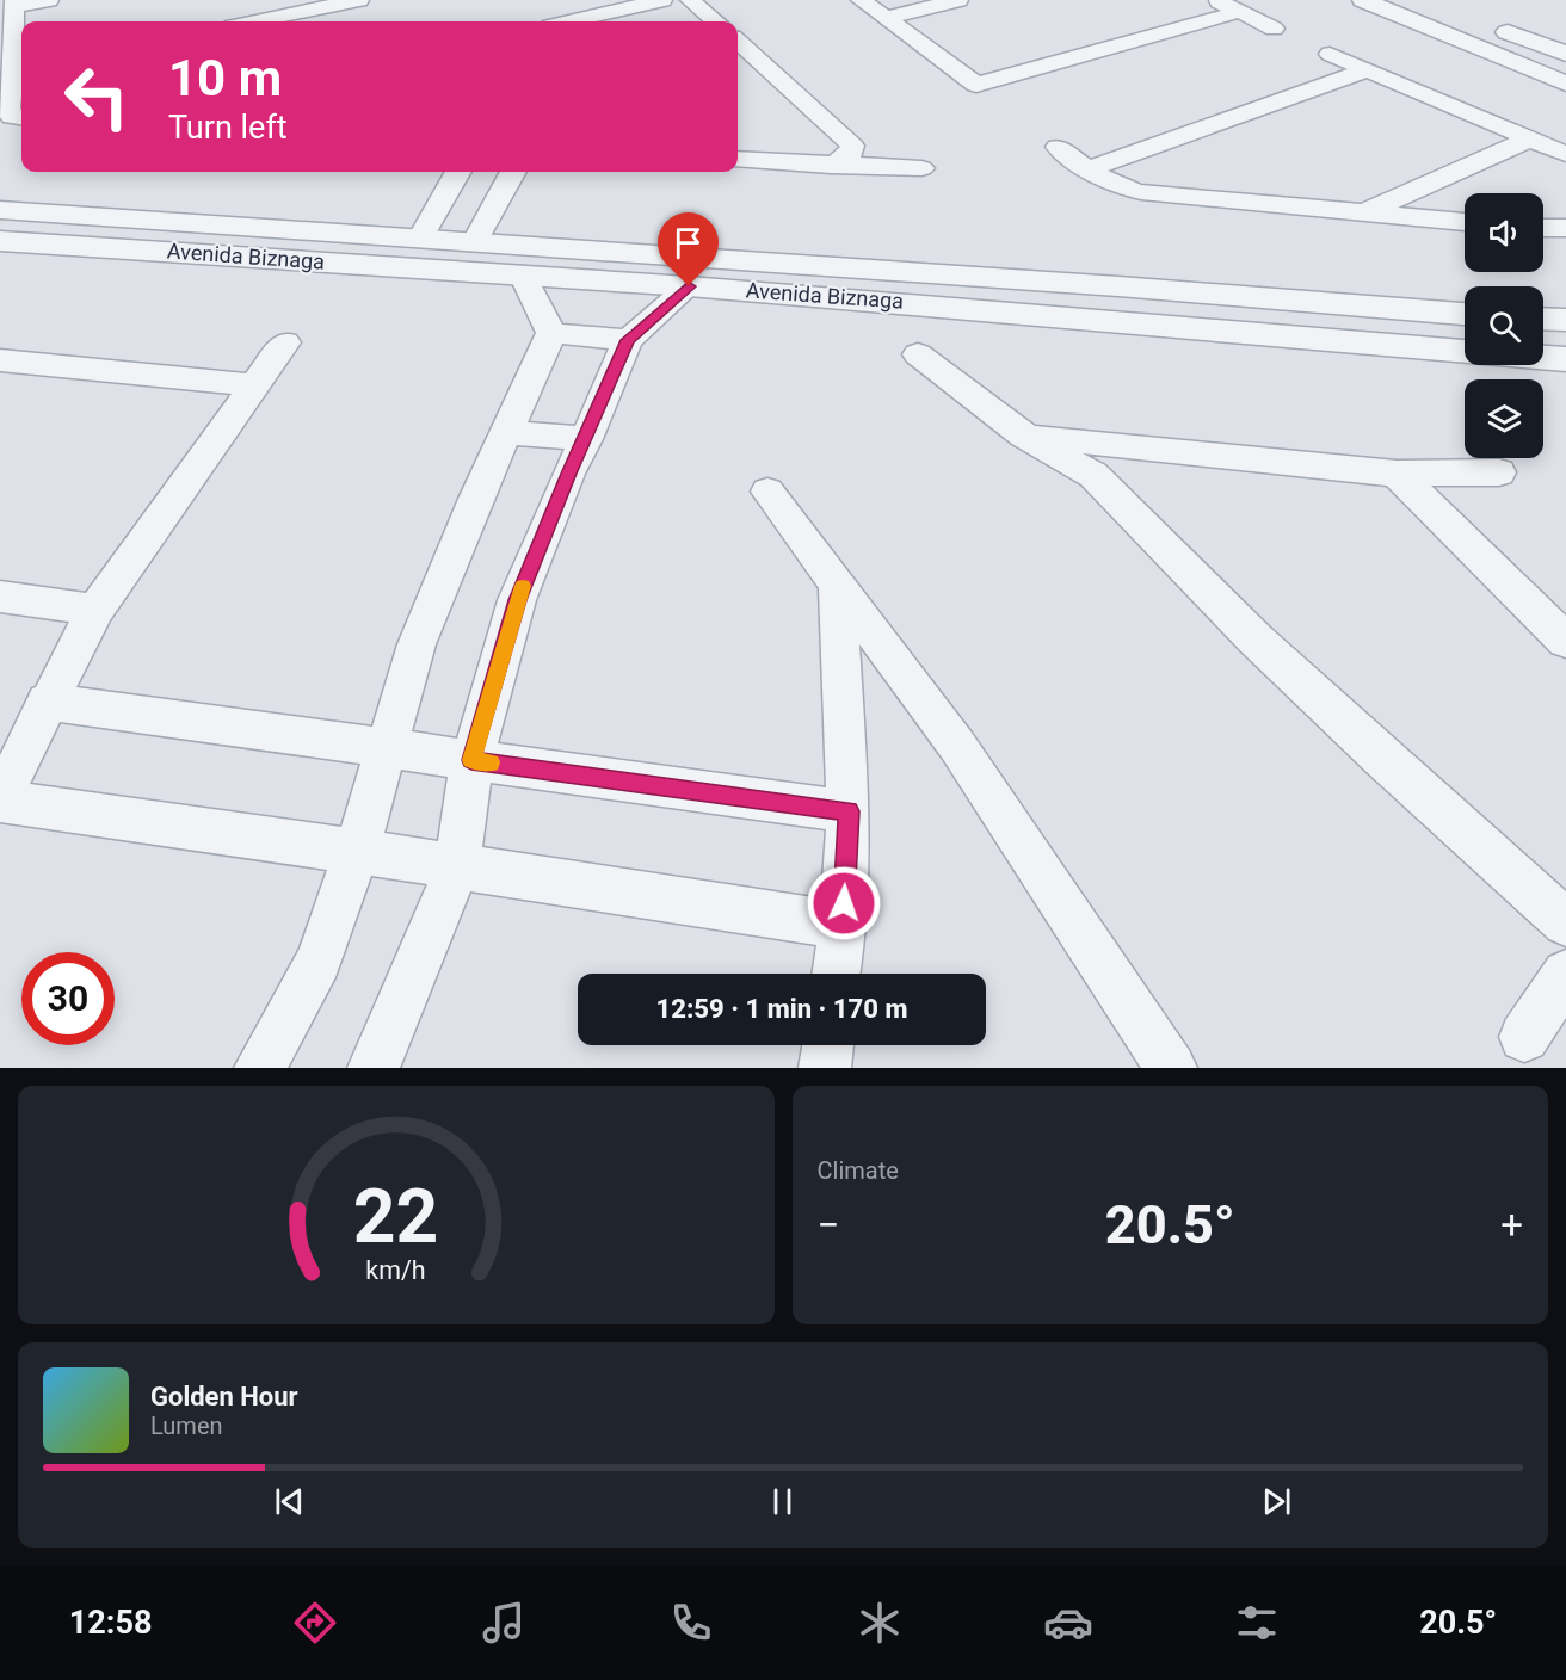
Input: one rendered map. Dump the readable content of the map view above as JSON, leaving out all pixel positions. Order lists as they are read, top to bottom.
{
  "streets": {
    "street": ["Avenida Biznaga"]
  },
  "page": {
    "turn": ["10 m", "Turn left"],
    "limit": "30",
    "trip": "12:59 · 1 min · 170 m",
    "tile": "Climate",
    "heat": ["−", "20.5°", "+"],
    "song": ["Golden Hour", "Lumen"],
    "tabs": ["12:58", "20.5°"],
    "gauge": ["22", "km/h"]
  }
}
